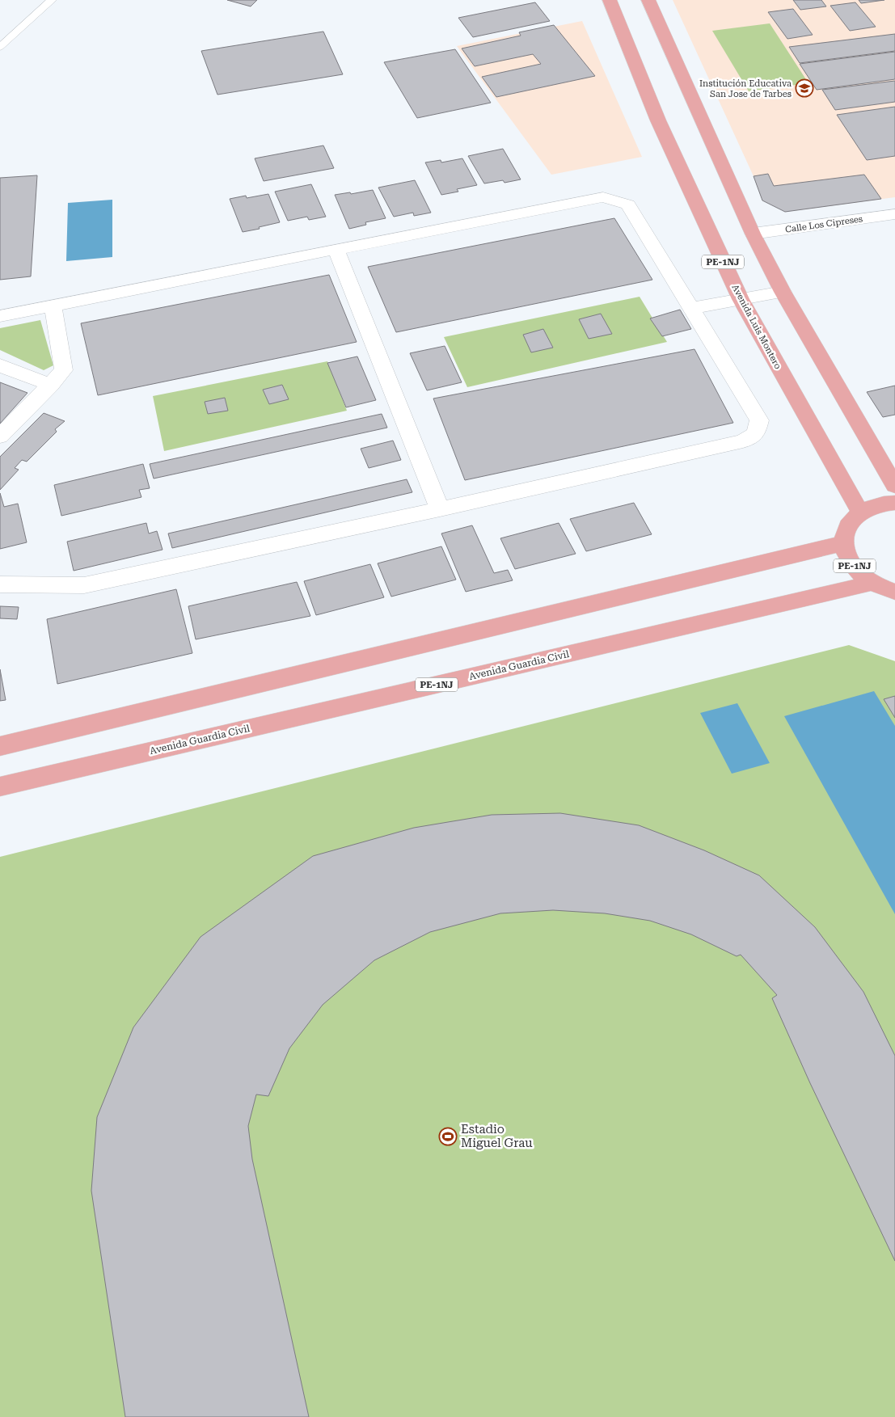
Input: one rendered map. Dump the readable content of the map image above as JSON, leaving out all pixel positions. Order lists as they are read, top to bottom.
{
  "streets": {
    "main road": ["PE-1NJ", "Avenida Luis Montero", "Avenida Guardia Civil"],
    "street": ["Calle Los Cipreses"]
  },
  "crossings": [
    ["PE-1NJ", "Avenida Guardia Civil"]
  ],
  "places": {
    "school or university": ["Institución Educativa San Jose de Tarbes"],
    "sports": ["Estadio Miguel Grau"]
  }
}
